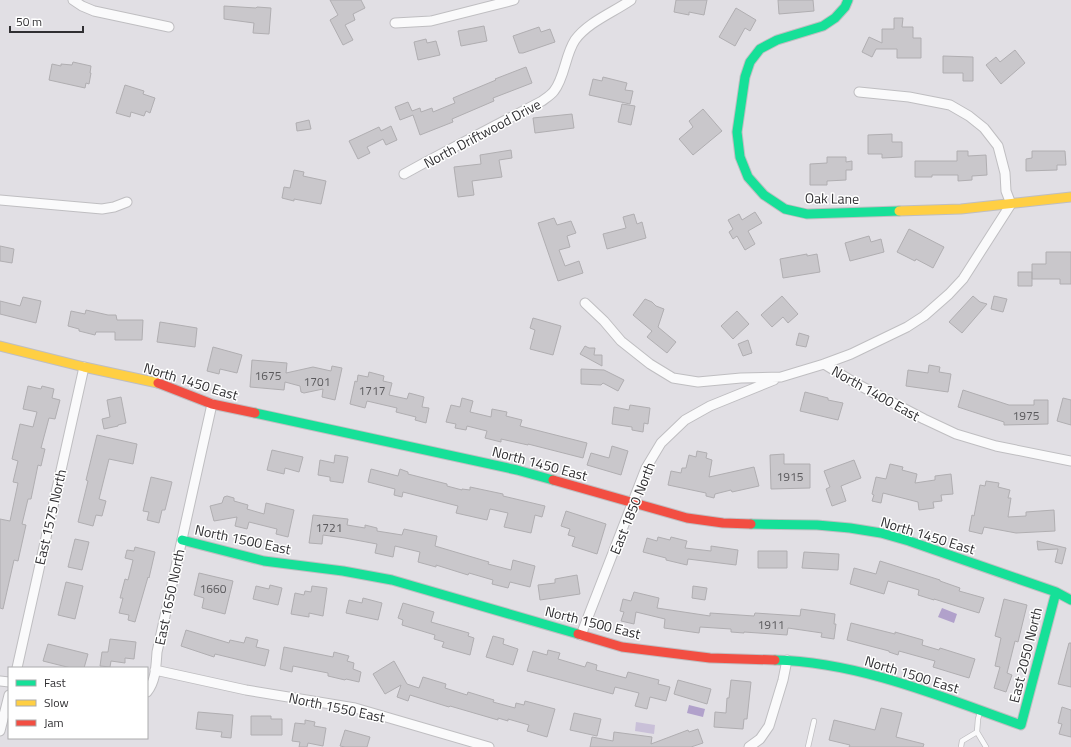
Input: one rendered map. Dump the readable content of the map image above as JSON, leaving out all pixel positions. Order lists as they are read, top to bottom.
{
  "streets": {
    "street": [
      "North Driftwood Drive",
      "Oak Lane",
      "North 1450 East",
      "North 1400 East",
      "East 1850 North",
      "East 1575 North",
      "North 1500 East",
      "East 1650 North",
      "East 2050 North",
      "North 1550 East"
    ]
  },
  "crossings": [
    ["North 1450 East", "East 1850 North"],
    ["North 1450 East", "East 1575 North"],
    ["North 1450 East", "East 1650 North"],
    ["North 1450 East", "East 2050 North"],
    ["North 1400 East", "East 1850 North"],
    ["East 1850 North", "North 1500 East"],
    ["North 1500 East", "East 1650 North"],
    ["North 1500 East", "East 2050 North"],
    ["East 1650 North", "North 1550 East"]
  ],
  "house_numbers": [
    "1675",
    "1701",
    "1717",
    "1975",
    "1915",
    "1721",
    "1660",
    "1911"
  ],
  "legend": ["Fast", "Slow", "Jam"],
  "scale_bar": "50 m"
}
